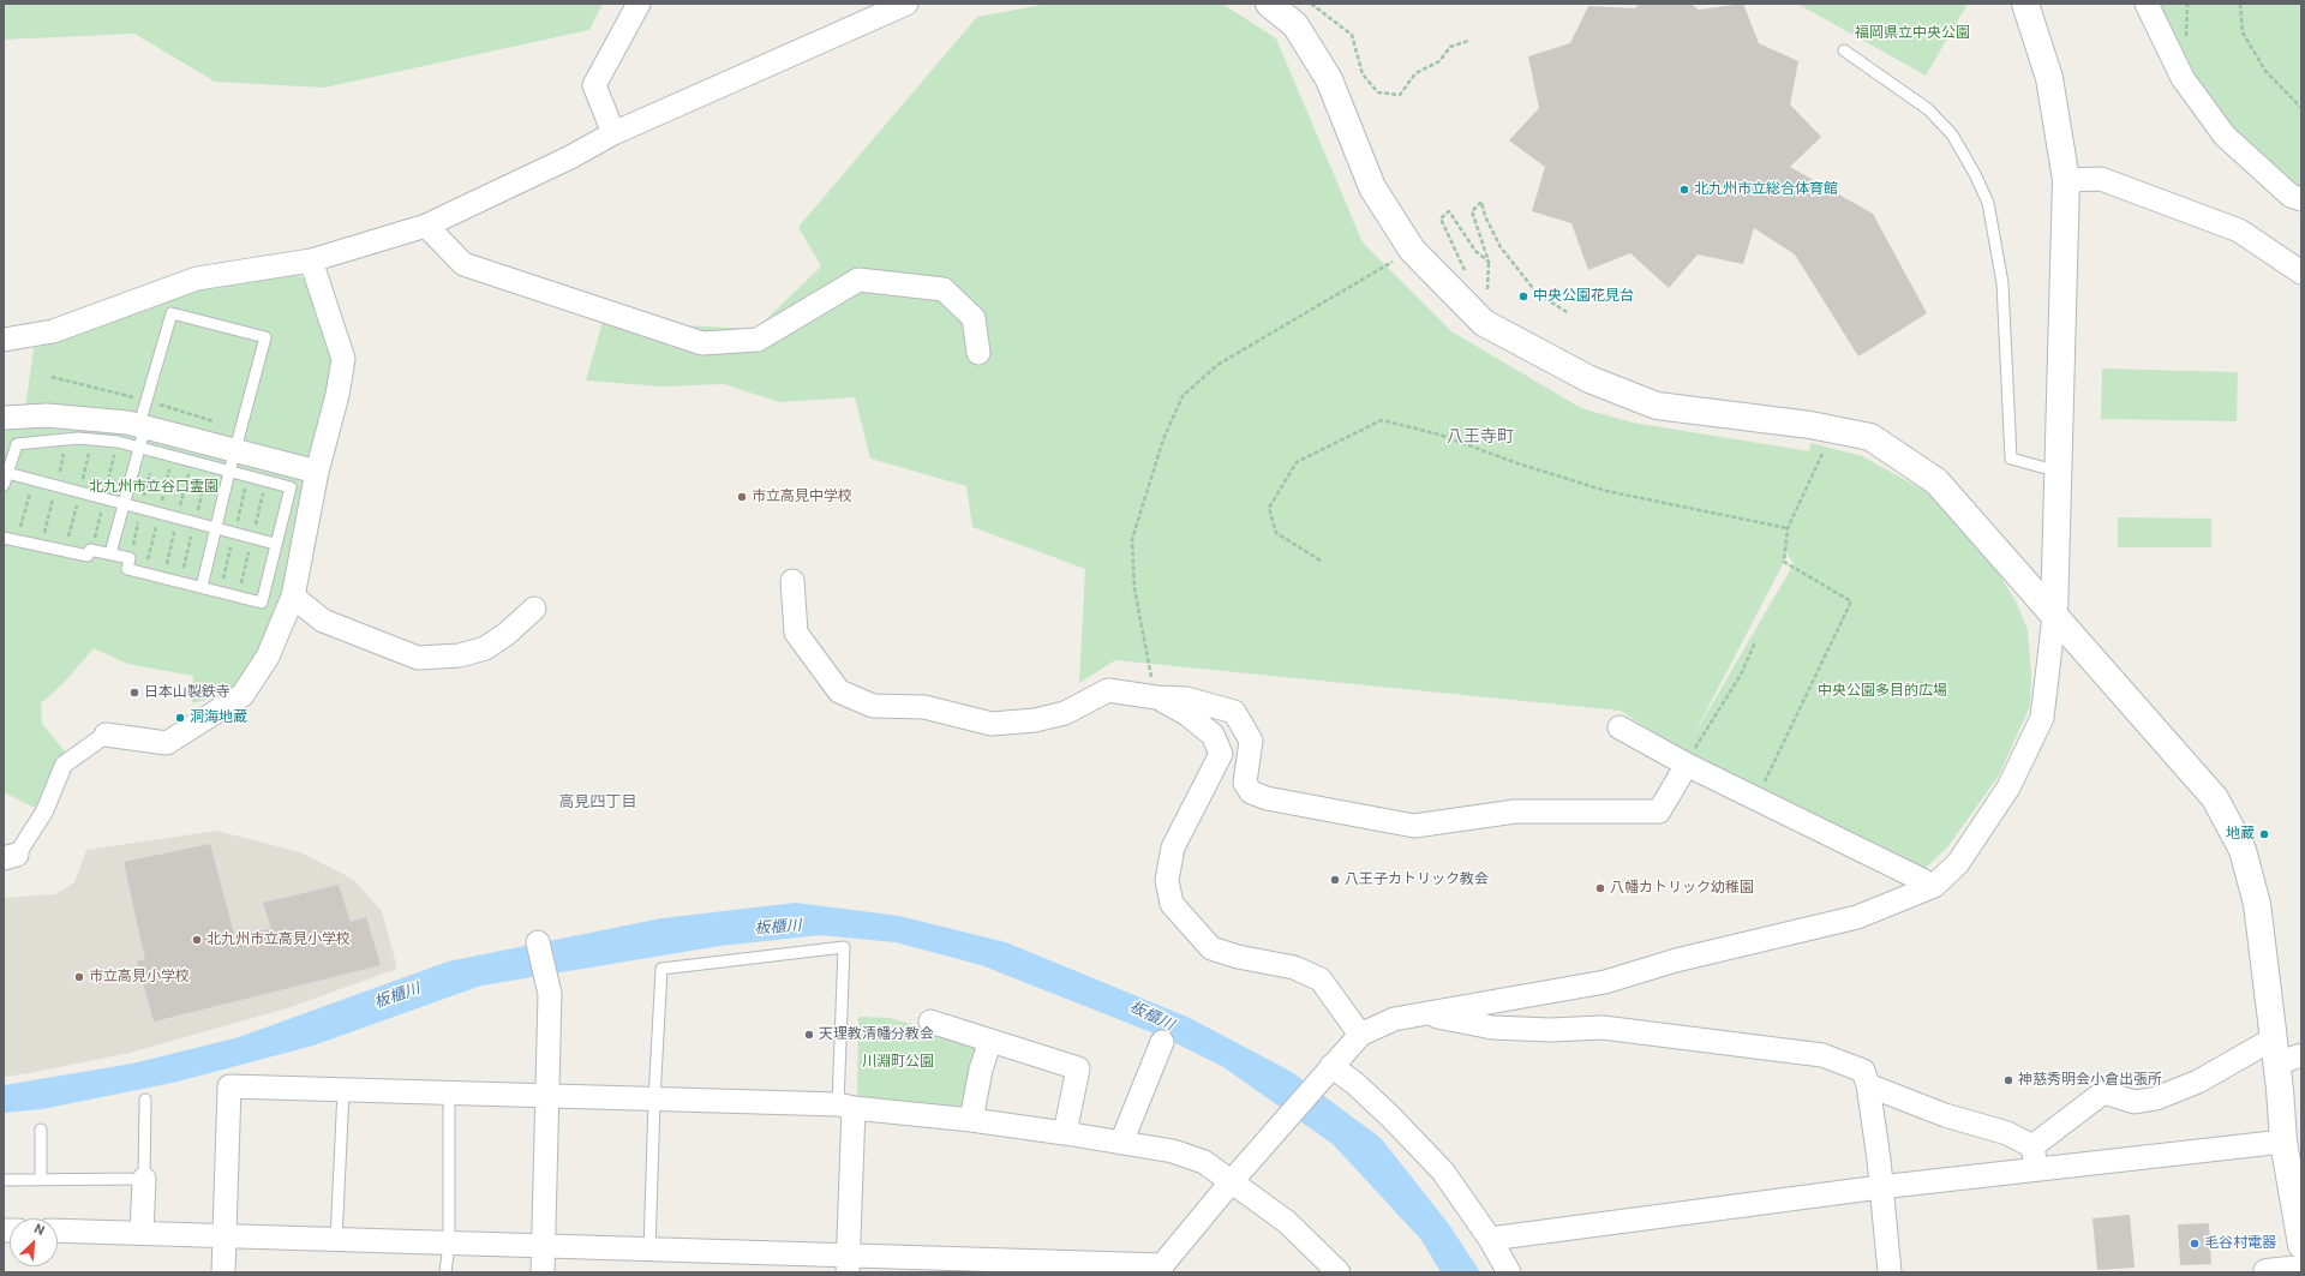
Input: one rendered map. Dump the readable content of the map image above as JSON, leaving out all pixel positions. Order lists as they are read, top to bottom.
{
  "districts": ["八王寺町", "高見四丁目"],
  "water": ["板櫃川"],
  "parks": [
    "福岡県立中央公園",
    "北九州市立谷口霊園",
    "中央公園多目的広場",
    "川淵町公園"
  ],
  "places": [
    "北九州市立総合体育館",
    "中央公園花見台",
    "市立高見中学校",
    "日本山製鉄寺",
    "洞海地蔵",
    "地蔵",
    "八王子カトリック教会",
    "八幡カトリック幼稚園",
    "北九州市立高見小学校",
    "市立高見小学校",
    "天理教清幡分教会",
    "神慈秀明会小倉出張所",
    "毛谷村電器"
  ],
  "north": "top right"
}
